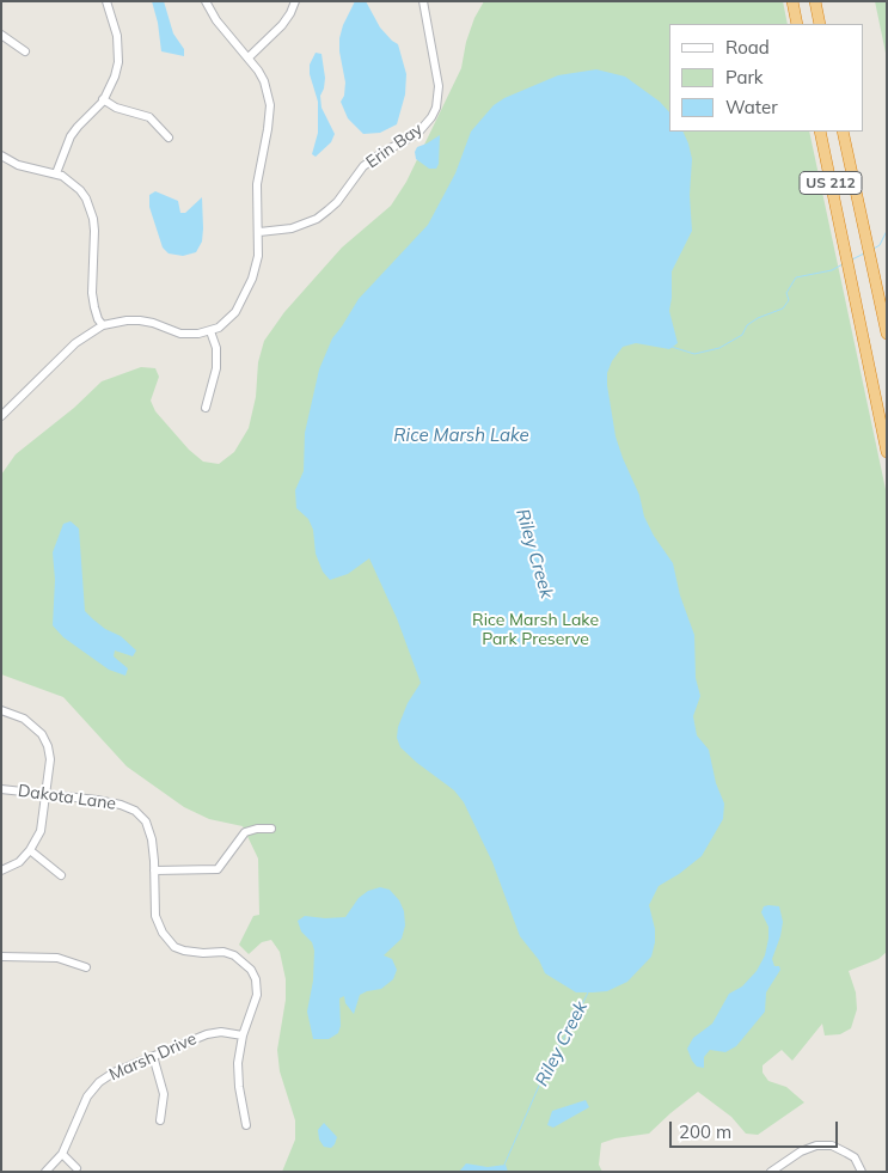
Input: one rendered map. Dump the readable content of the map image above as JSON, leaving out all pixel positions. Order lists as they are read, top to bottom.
{
  "streets": {
    "highway": ["US 212"],
    "street": ["Erin Bay", "Dakota Lane", "Marsh Drive"]
  },
  "crossings": [
    ["Dakota Lane", "Marsh Drive"]
  ],
  "water": ["Rice Marsh Lake", "Riley Creek"],
  "parks": ["Rice Marsh Lake Park Preserve"],
  "legend": ["Road", "Park", "Water"],
  "scale_bar": "200 m"
}
